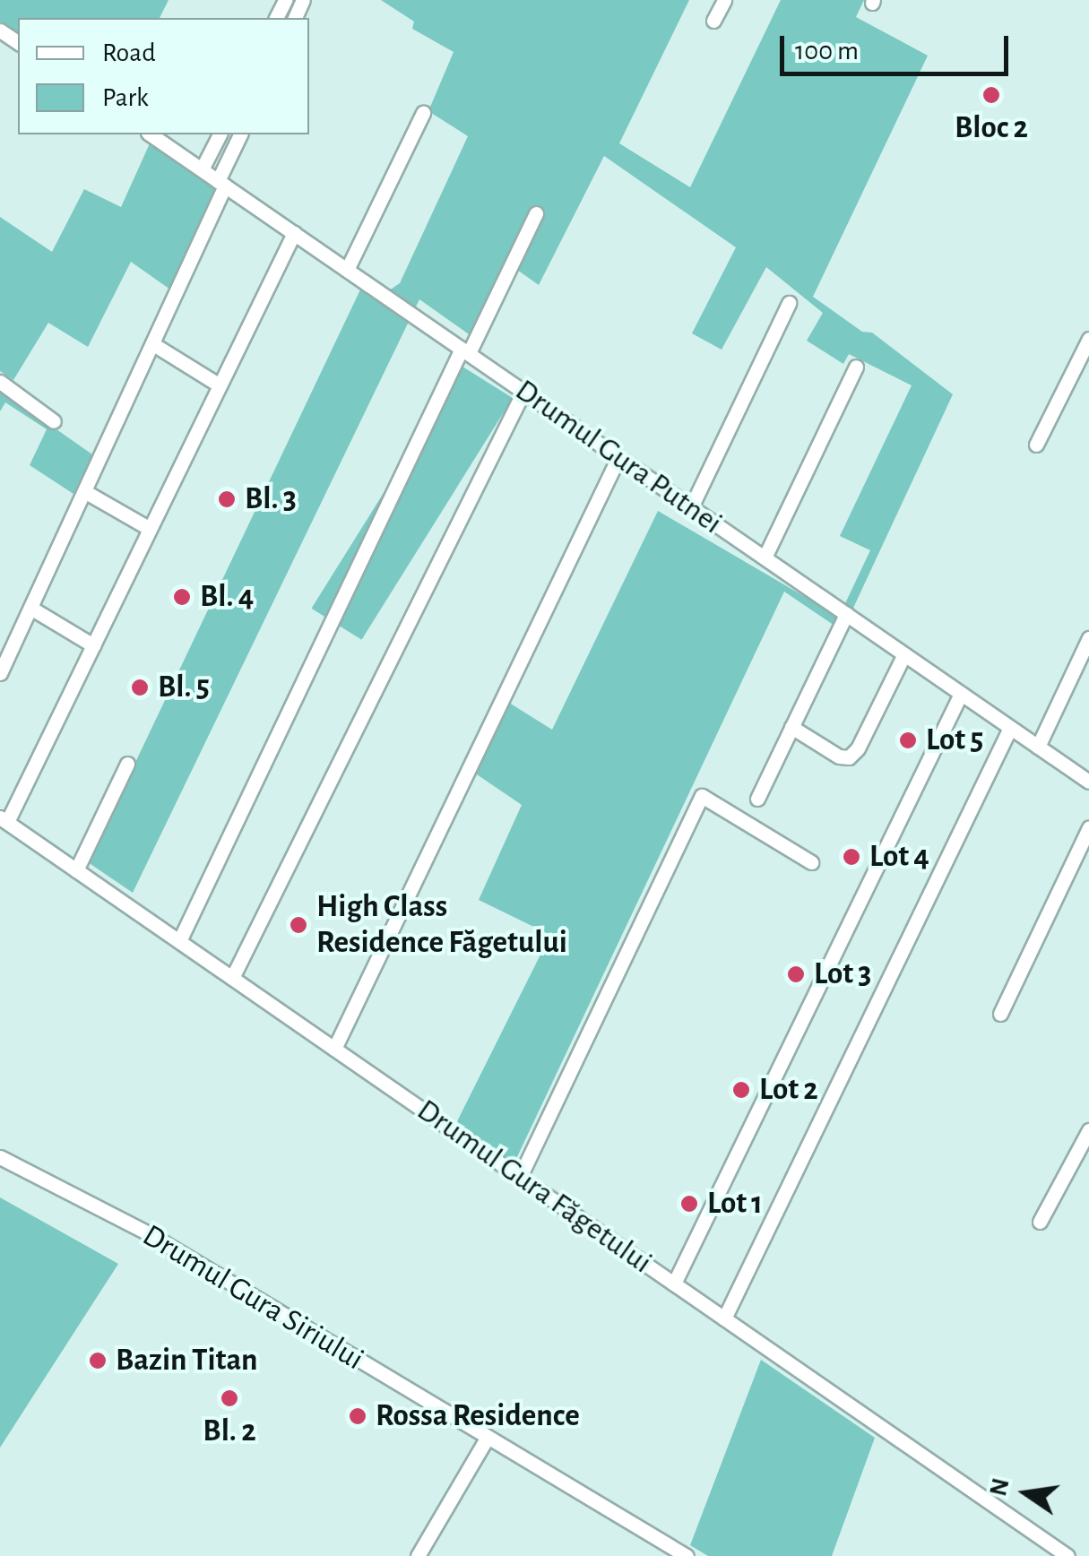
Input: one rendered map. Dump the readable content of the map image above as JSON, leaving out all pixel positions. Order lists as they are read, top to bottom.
{
  "streets": {
    "street": ["Drumul Gura Putnei", "Drumul Gura Făgetului", "Drumul Gura Siriului"]
  },
  "places": [
    "Bloc 2",
    "Bl. 3",
    "Bl. 4",
    "Bl. 5",
    "Lot 5",
    "Lot 4",
    "High Class Residence Făgetului",
    "Lot 3",
    "Lot 2",
    "Lot 1",
    "Bazin Titan",
    "Bl. 2",
    "Rossa Residence"
  ],
  "legend": ["Road", "Park"],
  "scale_bar": "100 m",
  "north": "left"
}
